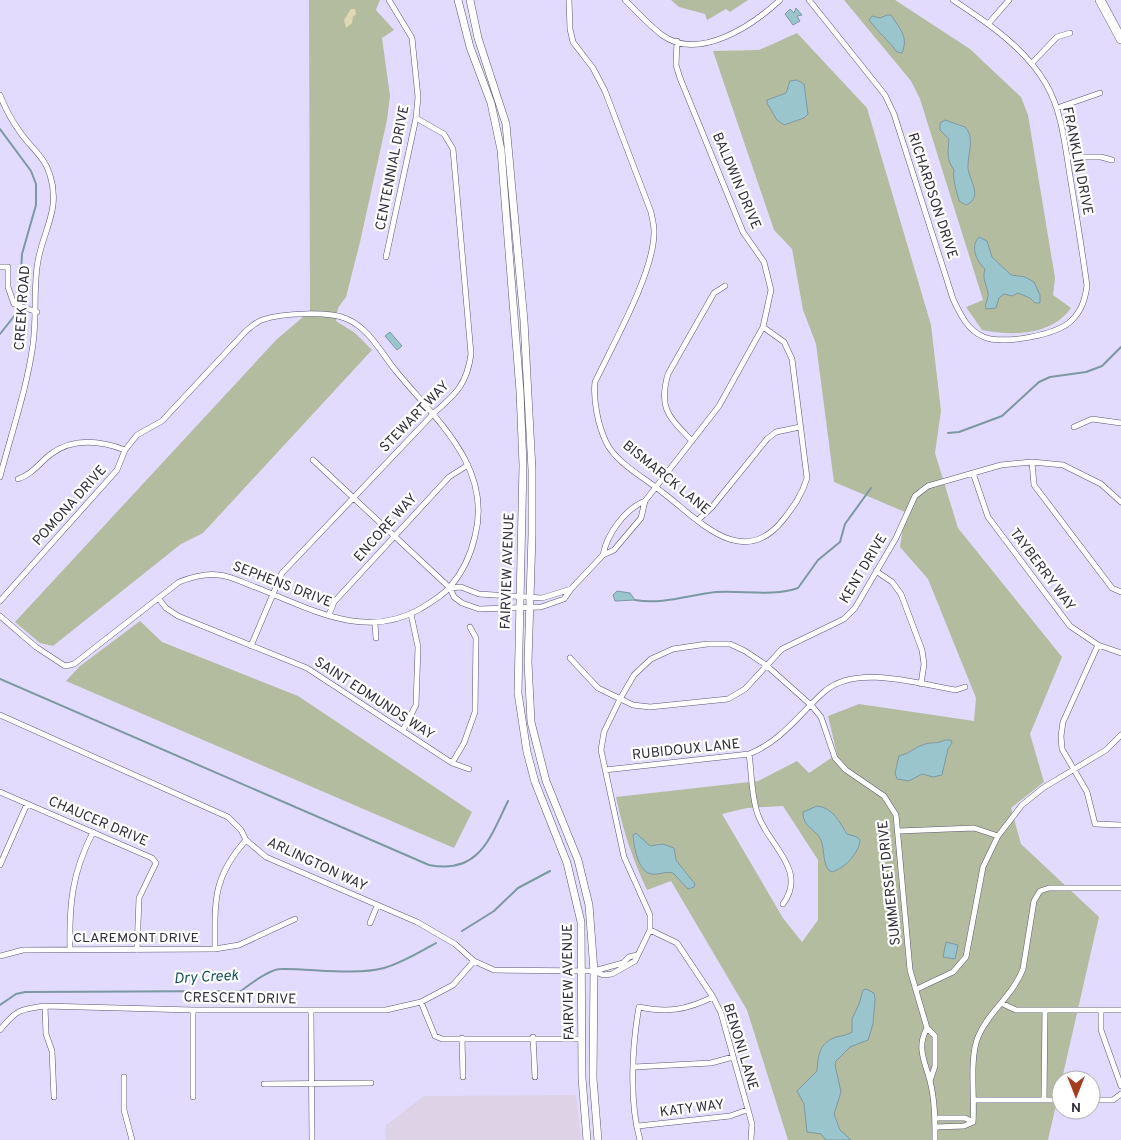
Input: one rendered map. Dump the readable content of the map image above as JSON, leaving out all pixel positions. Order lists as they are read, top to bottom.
{
  "streets": {
    "street": [
      "FRANKLIN DRIVE",
      "CENTENNIAL DRIVE",
      "BALDWIN DRIVE",
      "RICHARDSON DRIVE",
      "CREEK ROAD",
      "STEWART WAY",
      "BISMARCK LANE",
      "POMONA DRIVE",
      "ENCORE WAY",
      "KENT DRIVE",
      "TAYBERRY WAY",
      "FAIRVIEW AVENUE",
      "SEPHENS DRIVE",
      "SAINT EDMUNDS WAY",
      "RUBIDOUX LANE",
      "CHAUCER DRIVE",
      "ARLINGTON WAY",
      "SUMMERSET DRIVE",
      "CLAREMONT DRIVE",
      "CRESCENT DRIVE",
      "BENONI LANE",
      "KATY WAY"
    ]
  },
  "crossings": [
    ["FRANKLIN DRIVE", "RICHARDSON DRIVE"],
    ["CENTENNIAL DRIVE", "STEWART WAY"],
    ["BALDWIN DRIVE", "STEWART WAY"],
    ["BALDWIN DRIVE", "BISMARCK LANE"],
    ["BALDWIN DRIVE", "ENCORE WAY"],
    ["BALDWIN DRIVE", "FAIRVIEW AVENUE"],
    ["BALDWIN DRIVE", "SEPHENS DRIVE"],
    ["STEWART WAY", "POMONA DRIVE"],
    ["STEWART WAY", "SEPHENS DRIVE"],
    ["STEWART WAY", "SAINT EDMUNDS WAY"],
    ["ENCORE WAY", "SEPHENS DRIVE"],
    ["KENT DRIVE", "TAYBERRY WAY"],
    ["KENT DRIVE", "SUMMERSET DRIVE"],
    ["FAIRVIEW AVENUE", "ARLINGTON WAY"],
    ["SEPHENS DRIVE", "SAINT EDMUNDS WAY"],
    ["RUBIDOUX LANE", "SUMMERSET DRIVE"],
    ["CHAUCER DRIVE", "CLAREMONT DRIVE"],
    ["ARLINGTON WAY", "SUMMERSET DRIVE"],
    ["ARLINGTON WAY", "CLAREMONT DRIVE"],
    ["ARLINGTON WAY", "CRESCENT DRIVE"],
    ["ARLINGTON WAY", "BENONI LANE"],
    ["SUMMERSET DRIVE", "BENONI LANE"],
    ["BENONI LANE", "KATY WAY"]
  ],
  "water": ["Dry Creek"],
  "north": "bottom"
}
